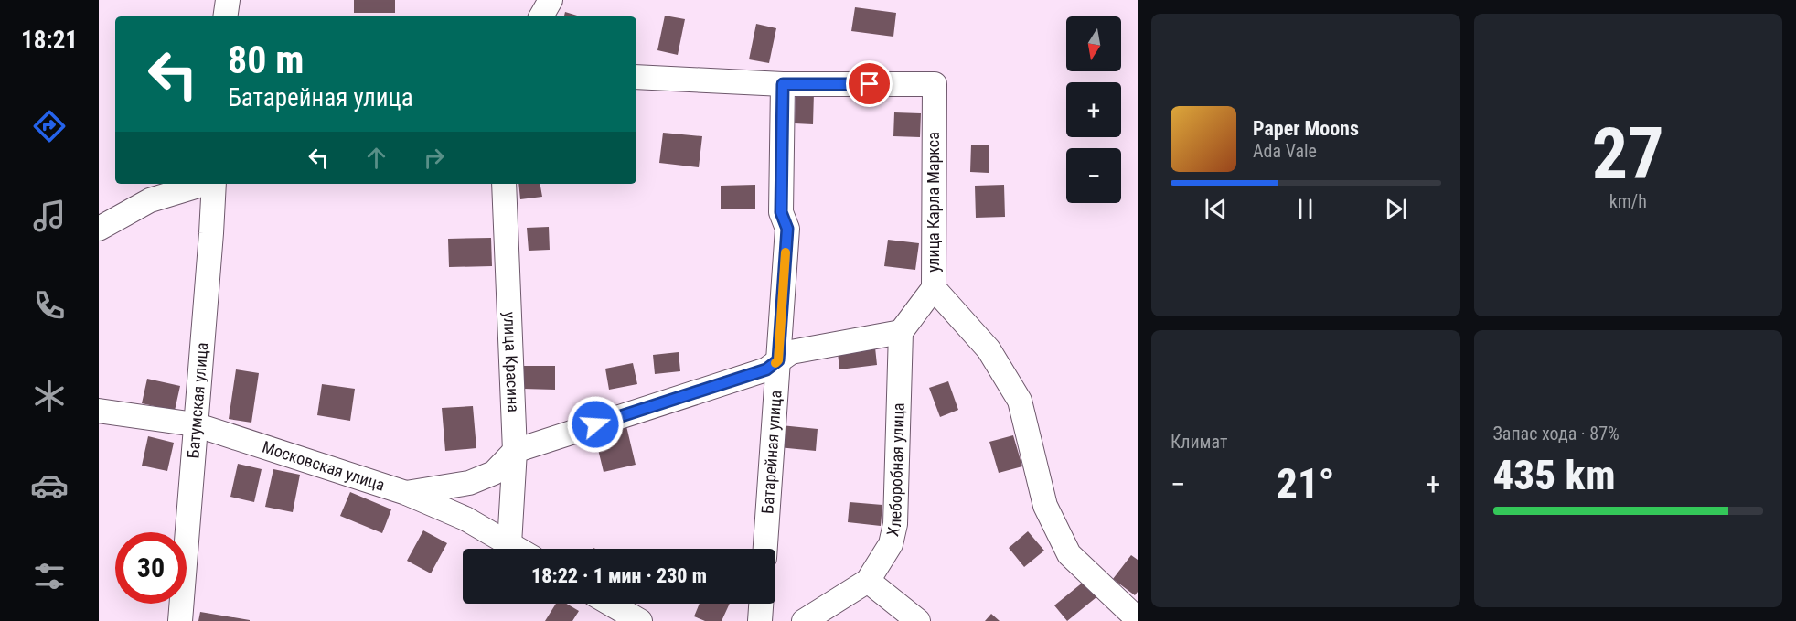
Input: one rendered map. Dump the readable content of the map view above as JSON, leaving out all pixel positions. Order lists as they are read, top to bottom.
{
  "streets": {
    "street": [
      "улица Карла Маркса",
      "улица Красина",
      "Батумская улица",
      "Батарейная улица",
      "Московская улица",
      "Хлеборобная улица"
    ]
  },
  "crossings": [
    ["улица Карла Маркса", "Батарейная улица"],
    ["улица Красина", "Московская улица"],
    ["Батумская улица", "Московская улица"]
  ],
  "north": "bottom",
  "page": {
    "tabs": "18:21",
    "tile": [
      ["27", "km/h"],
      "Климат",
      ["Запас хода · 87%", "435 km"]
    ],
    "map_buttons": ["+", "−"],
    "turn": ["80 m", "Батарейная улица"],
    "song": ["Paper Moons", "Ada Vale"],
    "heat": ["−", "21°", "+"],
    "limit": "30",
    "trip": "18:22 · 1 мин · 230 m"
  }
}
